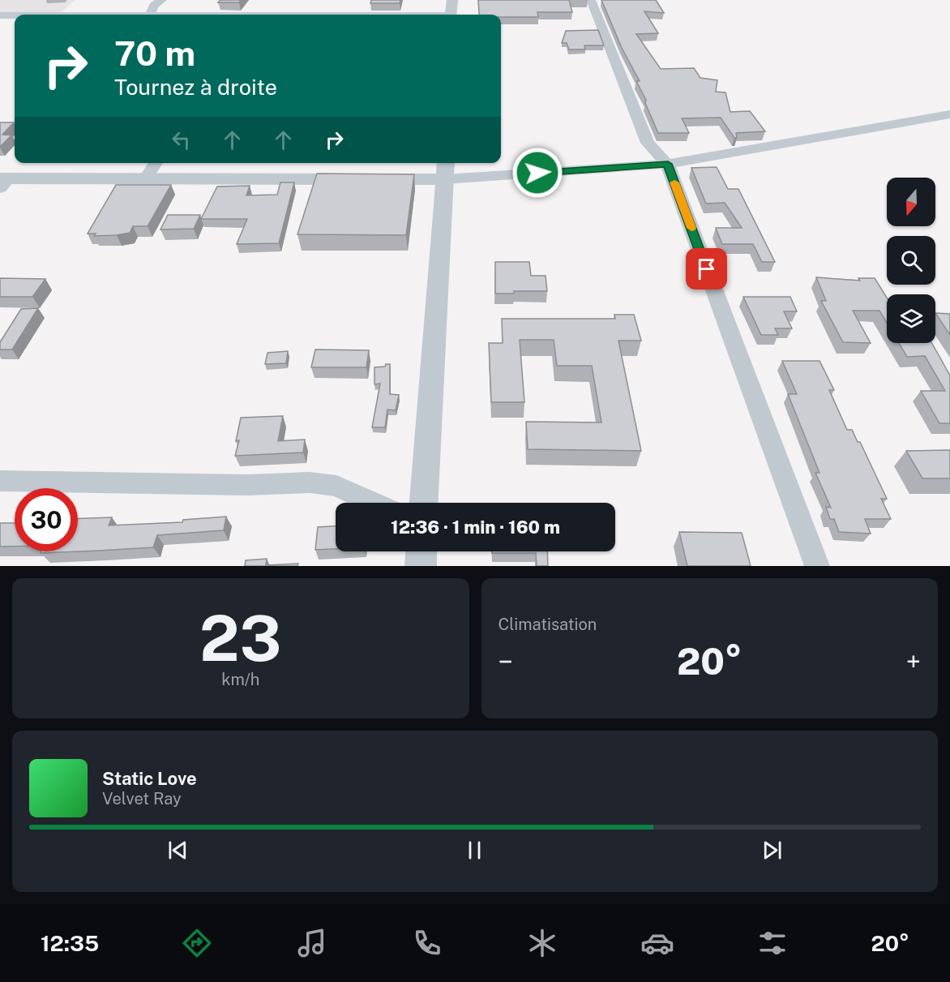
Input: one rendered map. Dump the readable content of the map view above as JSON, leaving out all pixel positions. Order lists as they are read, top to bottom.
{
  "north": "bottom",
  "page": {
    "turn": ["70 m", "Tournez à droite"],
    "limit": "30",
    "trip": "12:36 · 1 min · 160 m",
    "tile": [
      ["23", "km/h"],
      "Climatisation"
    ],
    "heat": ["−", "20°", "+"],
    "song": ["Static Love", "Velvet Ray"],
    "tabs": ["12:35", "20°"]
  }
}
